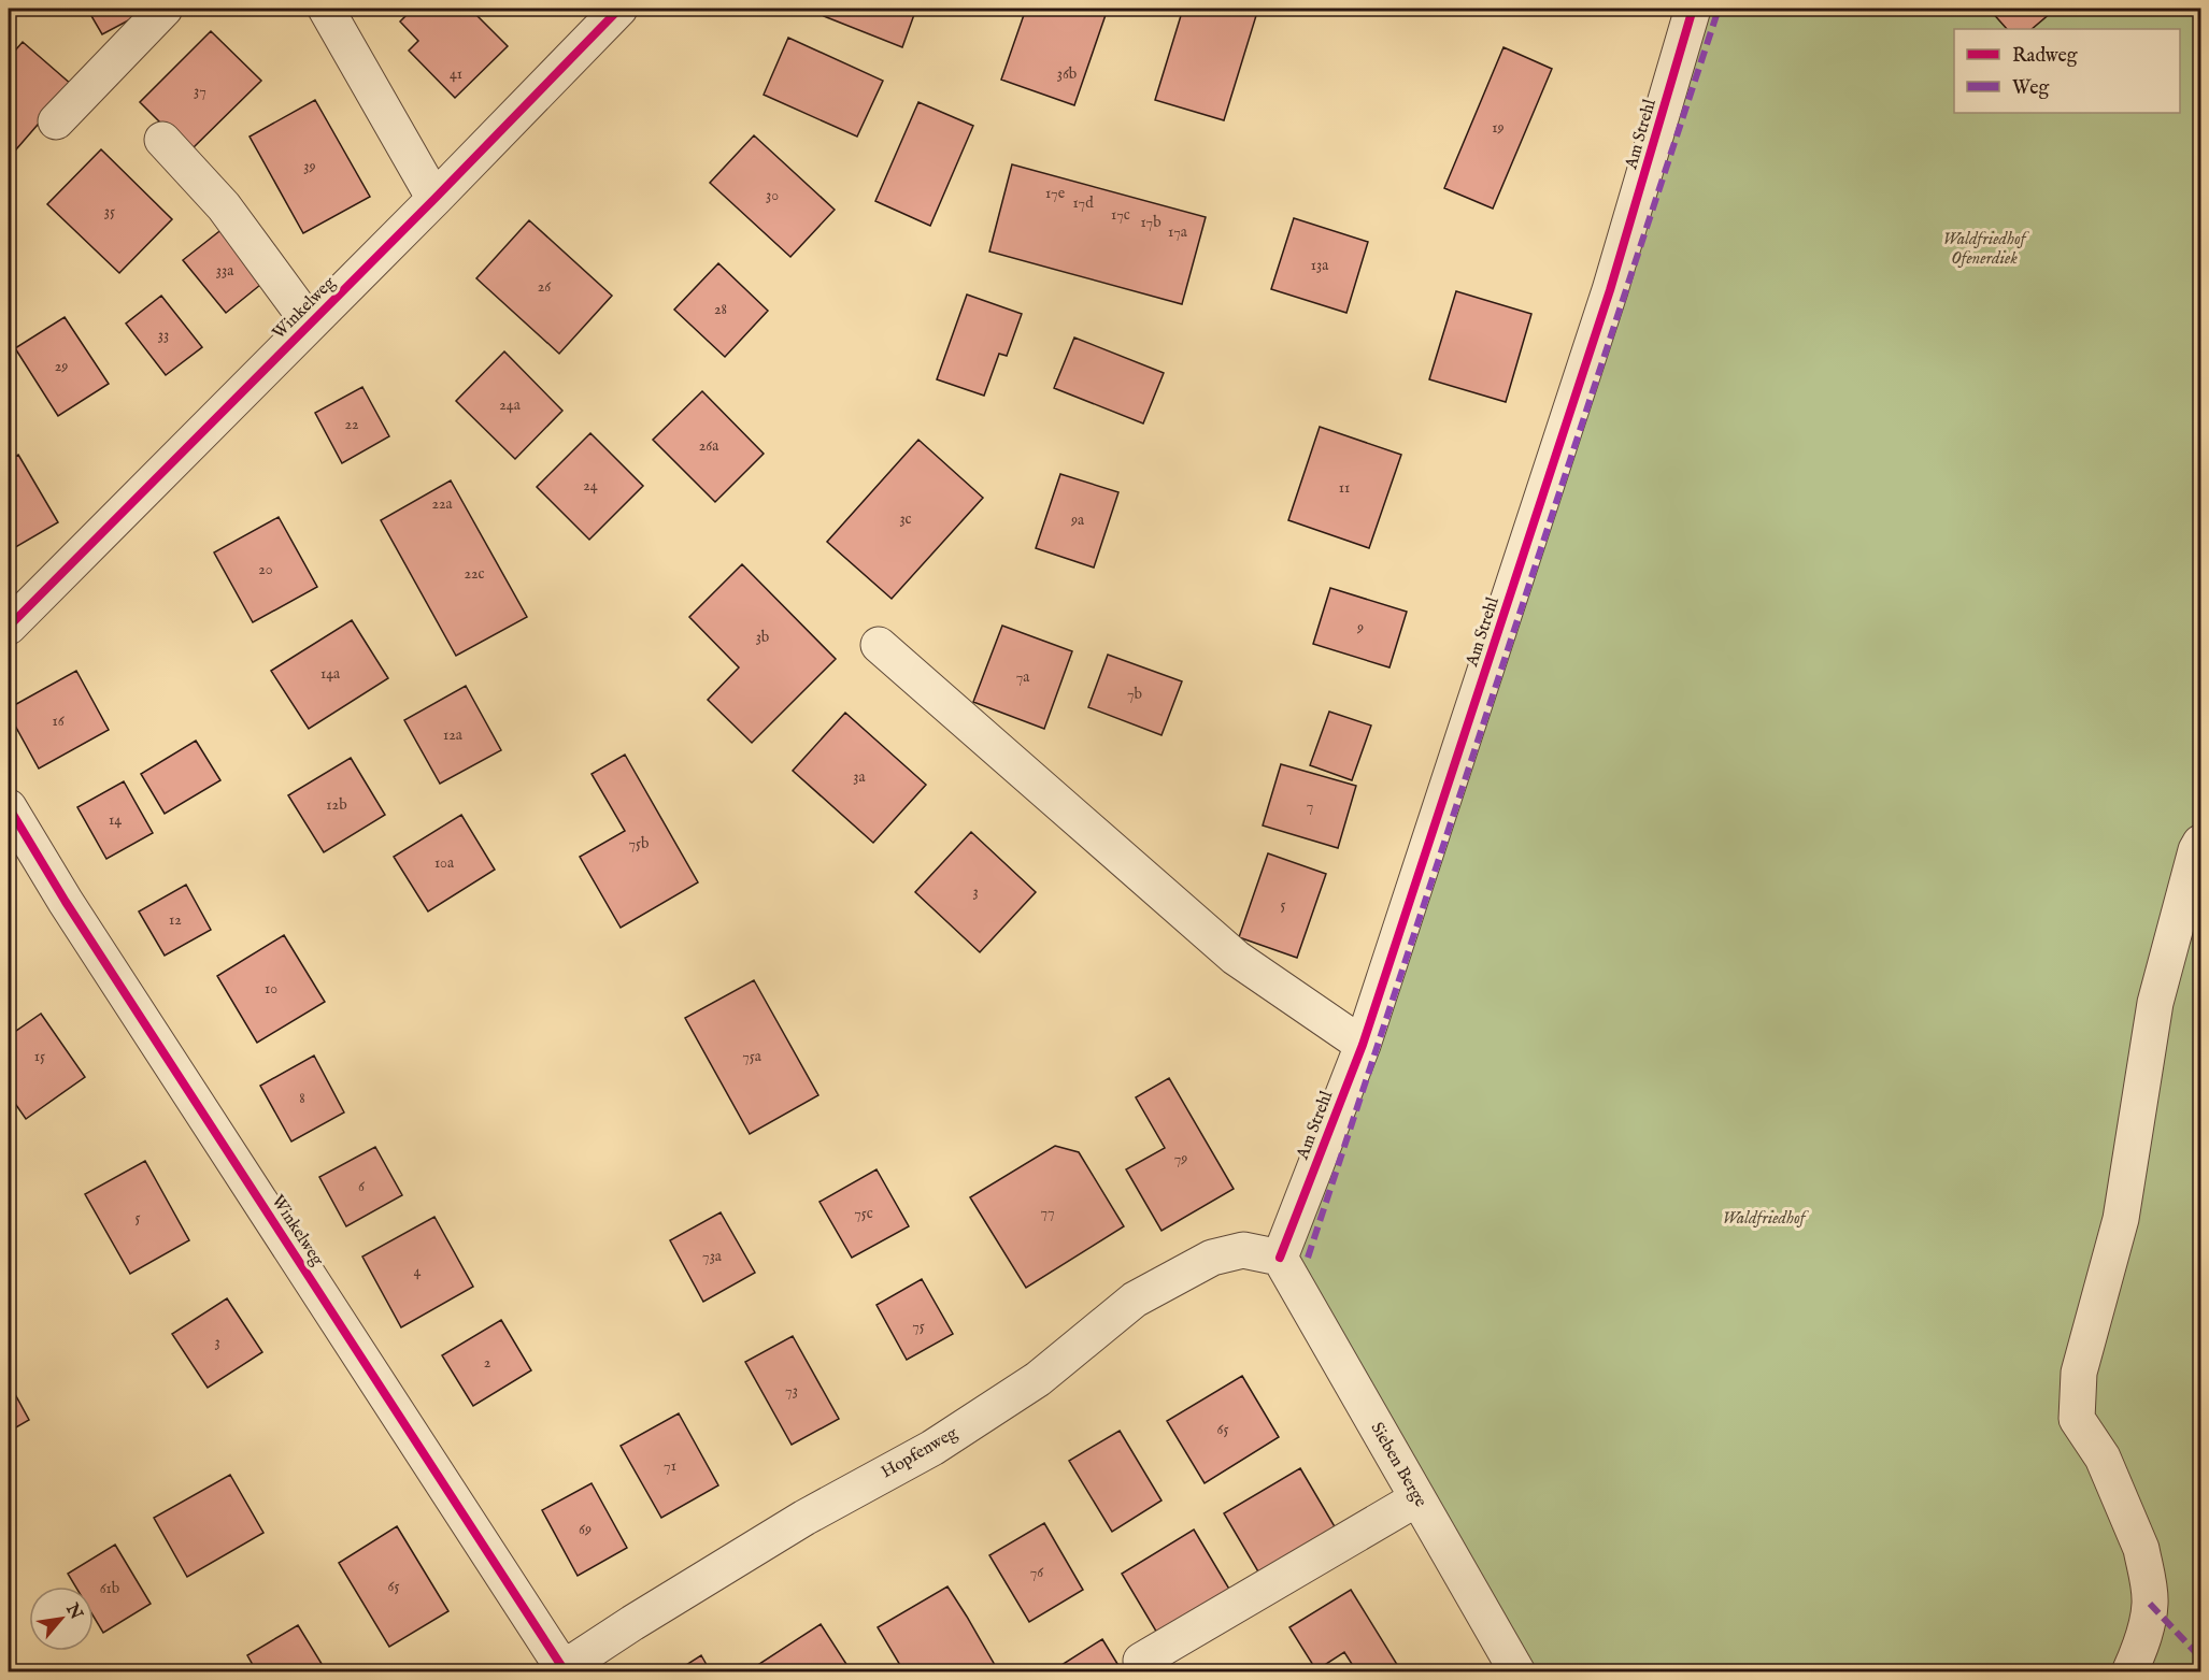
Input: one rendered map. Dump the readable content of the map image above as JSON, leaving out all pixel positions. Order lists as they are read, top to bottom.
{
  "streets": {
    "street": [
      "Am Strehl",
      "Winkelweg",
      "Hopfenweg",
      "Sieben Berge"
    ]
  },
  "crossings": [
    ["Am Strehl", "Hopfenweg"],
    ["Am Strehl", "Sieben Berge"],
    ["Winkelweg", "Hopfenweg"],
    ["Hopfenweg", "Sieben Berge"]
  ],
  "parks": ["Waldfriedhof Ofenerdiek", "Waldfriedhof"],
  "house_numbers": [
    "41",
    "36b",
    "37",
    "19",
    "39",
    "17e",
    "30",
    "17d",
    "35",
    "17c",
    "17b",
    "17a",
    "13a",
    "33a",
    "26",
    "28",
    "33",
    "29",
    "24a",
    "22",
    "26a",
    "24",
    "11",
    "22a",
    "3c",
    "9a",
    "20",
    "22c",
    "9",
    "3b",
    "14a",
    "7a",
    "7b",
    "16",
    "12a",
    "3a",
    "12b",
    "7",
    "14",
    "75b",
    "10a",
    "3",
    "5",
    "12",
    "10",
    "15",
    "75a",
    "8",
    "79",
    "6",
    "77",
    "75c",
    "5",
    "73a",
    "4",
    "75",
    "3",
    "2",
    "73",
    "65",
    "71",
    "69",
    "76",
    "65",
    "61b"
  ],
  "legend": ["Radweg", "Weg"],
  "north": "top right"
}
